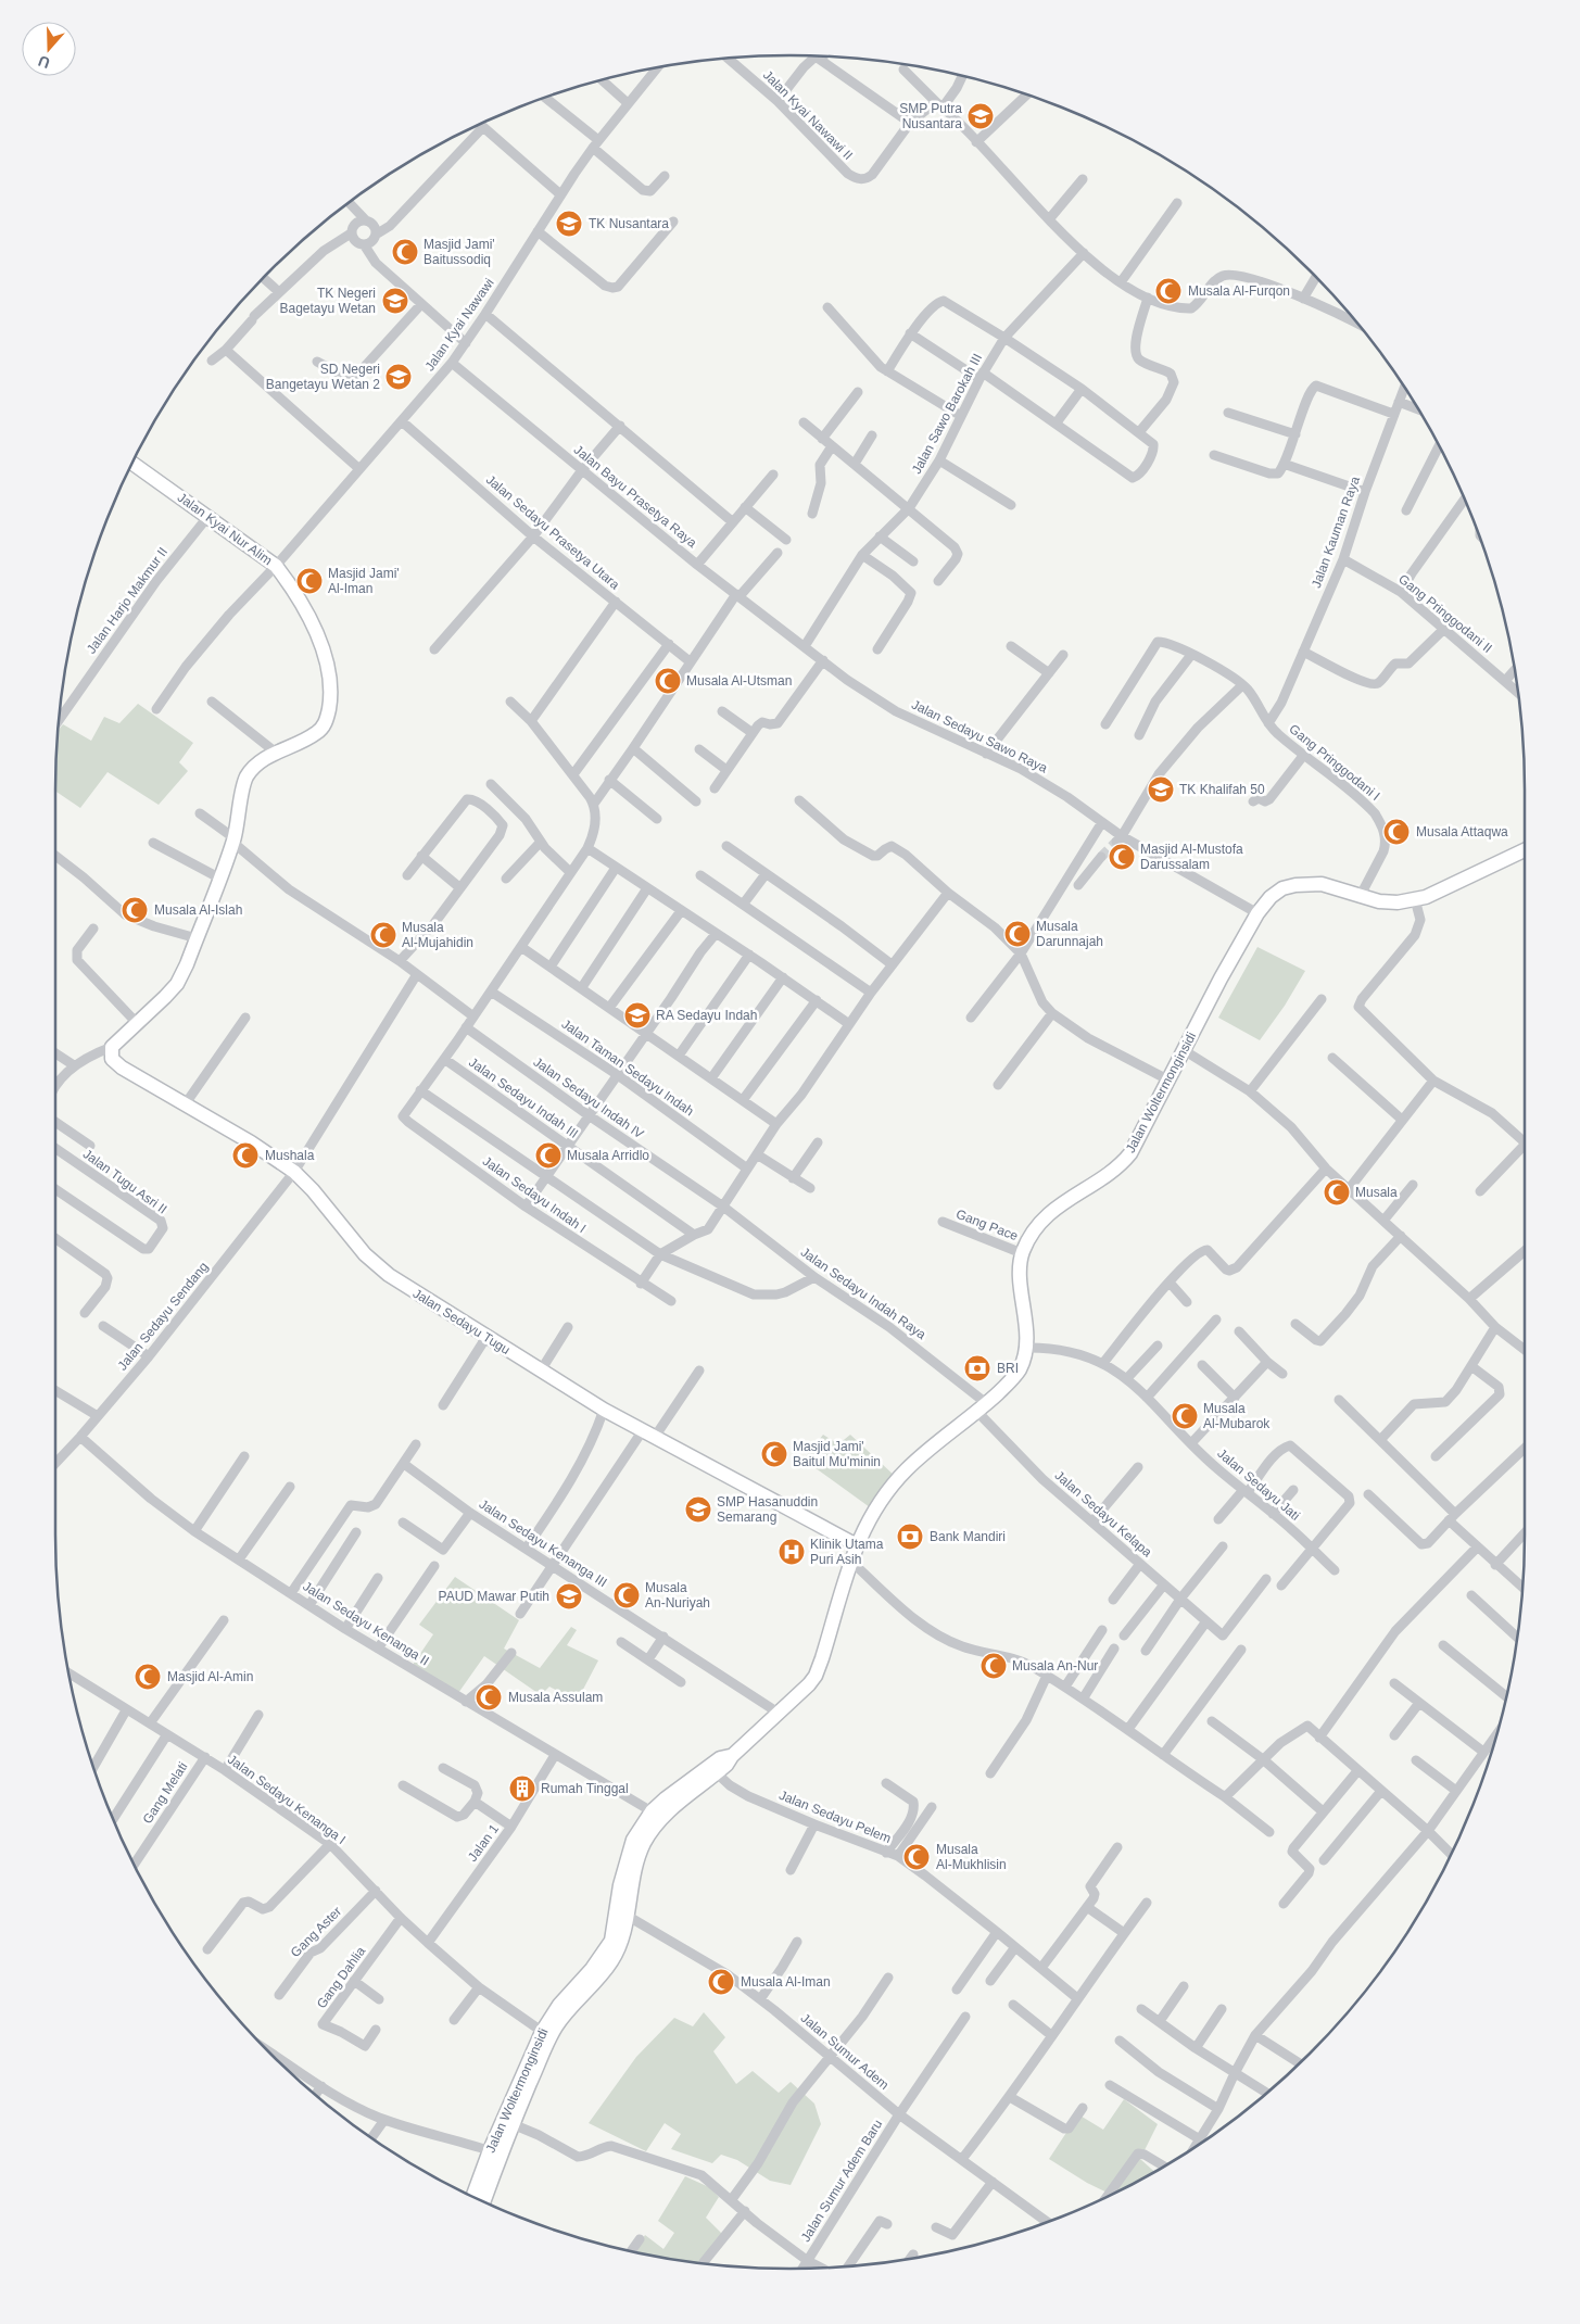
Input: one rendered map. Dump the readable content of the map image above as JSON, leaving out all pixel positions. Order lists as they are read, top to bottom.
{
  "streets": {
    "main road": ["Jalan Kyai Nur Alim", "Jalan Woltermonginsidi", "Jalan Sedayu Tugu"],
    "street": [
      "Jalan Kyai Nawawi II",
      "Jalan Kyai Nawawi",
      "Jalan Sawo Barokah III",
      "Jalan Bayu Prasetya Raya",
      "Jalan Sedayu Prasetya Utara",
      "Jalan Kauman Raya",
      "Jalan Harjo Makmur II",
      "Gang Pringgodani II",
      "Jalan Sedayu Sawo Raya",
      "Gang Pringgodani I",
      "Jalan Taman Sedayu Indah",
      "Jalan Sedayu Indah III",
      "Jalan Sedayu Indah IV",
      "Jalan Tugu Asri II",
      "Jalan Sedayu Indah I",
      "Gang Pace",
      "Jalan Sedayu Indah Raya",
      "Jalan Sedayu Sendang",
      "Jalan Sedayu Jati",
      "Jalan Sedayu Kelapa",
      "Jalan Sedayu Kenanga III",
      "Jalan Sedayu Kenanga II",
      "Gang Melati",
      "Jalan Sedayu Kenanga I",
      "Jalan Sedayu Pelem",
      "Jalan 1",
      "Gang Aster",
      "Gang Dahlia",
      "Jalan Sumur Adem",
      "Jalan Sumur Adem Baru"
    ]
  },
  "crossings": [
    ["Jalan Kyai Nawawi", "Jalan Bayu Prasetya Raya"],
    ["Jalan Kyai Nawawi", "Jalan Kyai Nur Alim"],
    ["Jalan Kyai Nawawi", "Jalan Sedayu Prasetya Utara"],
    ["Jalan Sawo Barokah III", "Jalan Bayu Prasetya Raya"],
    ["Jalan Sawo Barokah III", "Jalan Sedayu Sawo Raya"],
    ["Jalan Bayu Prasetya Raya", "Jalan Sedayu Sawo Raya"],
    ["Jalan Kyai Nur Alim", "Jalan Harjo Makmur II"],
    ["Jalan Kyai Nur Alim", "Jalan Sedayu Tugu"],
    ["Jalan Kauman Raya", "Gang Pringgodani II"],
    ["Jalan Kauman Raya", "Gang Pringgodani I"],
    ["Jalan Sedayu Sawo Raya", "Jalan Woltermonginsidi"],
    ["Gang Pringgodani I", "Jalan Woltermonginsidi"],
    ["Jalan Woltermonginsidi", "Gang Pace"],
    ["Jalan Woltermonginsidi", "Jalan Sedayu Indah Raya"],
    ["Jalan Woltermonginsidi", "Jalan Sedayu Tugu"],
    ["Jalan Woltermonginsidi", "Jalan Sedayu Jati"],
    ["Jalan Woltermonginsidi", "Jalan Sedayu Kelapa"],
    ["Jalan Woltermonginsidi", "Jalan Sedayu Kenanga III"],
    ["Jalan Woltermonginsidi", "Jalan Sedayu Kenanga II"],
    ["Jalan Woltermonginsidi", "Jalan Sedayu Kenanga I"],
    ["Jalan Woltermonginsidi", "Jalan Sedayu Pelem"],
    ["Jalan Woltermonginsidi", "Jalan Sumur Adem"],
    ["Jalan Woltermonginsidi", "Jalan Sumur Adem Baru"],
    ["Jalan Sedayu Indah IV", "Jalan Sedayu Indah Raya"],
    ["Jalan Sedayu Indah Raya", "Jalan Sedayu Kelapa"],
    ["Jalan Sedayu Sendang", "Jalan Sedayu Tugu"],
    ["Jalan Sedayu Sendang", "Jalan Sedayu Kenanga II"],
    ["Jalan Sedayu Kenanga II", "Jalan 1"],
    ["Gang Melati", "Jalan Sedayu Kenanga I"],
    ["Jalan Sedayu Kenanga I", "Jalan 1"],
    ["Jalan Sedayu Kenanga I", "Gang Aster"],
    ["Jalan Sedayu Kenanga I", "Gang Dahlia"],
    ["Jalan Sumur Adem", "Jalan Sumur Adem Baru"]
  ],
  "places": {
    "school or university": [
      "SMP Putra Nusantara",
      "TK Nusantara",
      "TK Negeri Bagetayu Wetan",
      "SD Negeri Bangetayu Wetan 2",
      "TK Khalifah 50",
      "RA Sedayu Indah",
      "SMP Hasanuddin Semarang",
      "PAUD Mawar Putih"
    ],
    "mosque": [
      "Masjid Jami' Baitussodiq",
      "Musala Al-Furqon",
      "Masjid Jami' Al-Iman",
      "Musala Al-Utsman",
      "Musala Attaqwa",
      "Masjid Al-Mustofa Darussalam",
      "Musala Al-Islah",
      "Musala Darunnajah",
      "Musala Al-Mujahidin",
      "Mushala",
      "Musala Arridlo",
      "Musala",
      "Musala Al-Mubarok",
      "Masjid Jami' Baitul Mu'minin",
      "Musala An-Nuriyah",
      "Musala An-Nur",
      "Masjid Al-Amin",
      "Musala Assulam",
      "Musala Al-Mukhlisin",
      "Musala Al-Iman"
    ],
    "bank": ["BRI", "Bank Mandiri"],
    "hospital": ["Klinik Utama Puri Asih"],
    "building": ["Rumah Tinggal"]
  },
  "north": "bottom"
}
